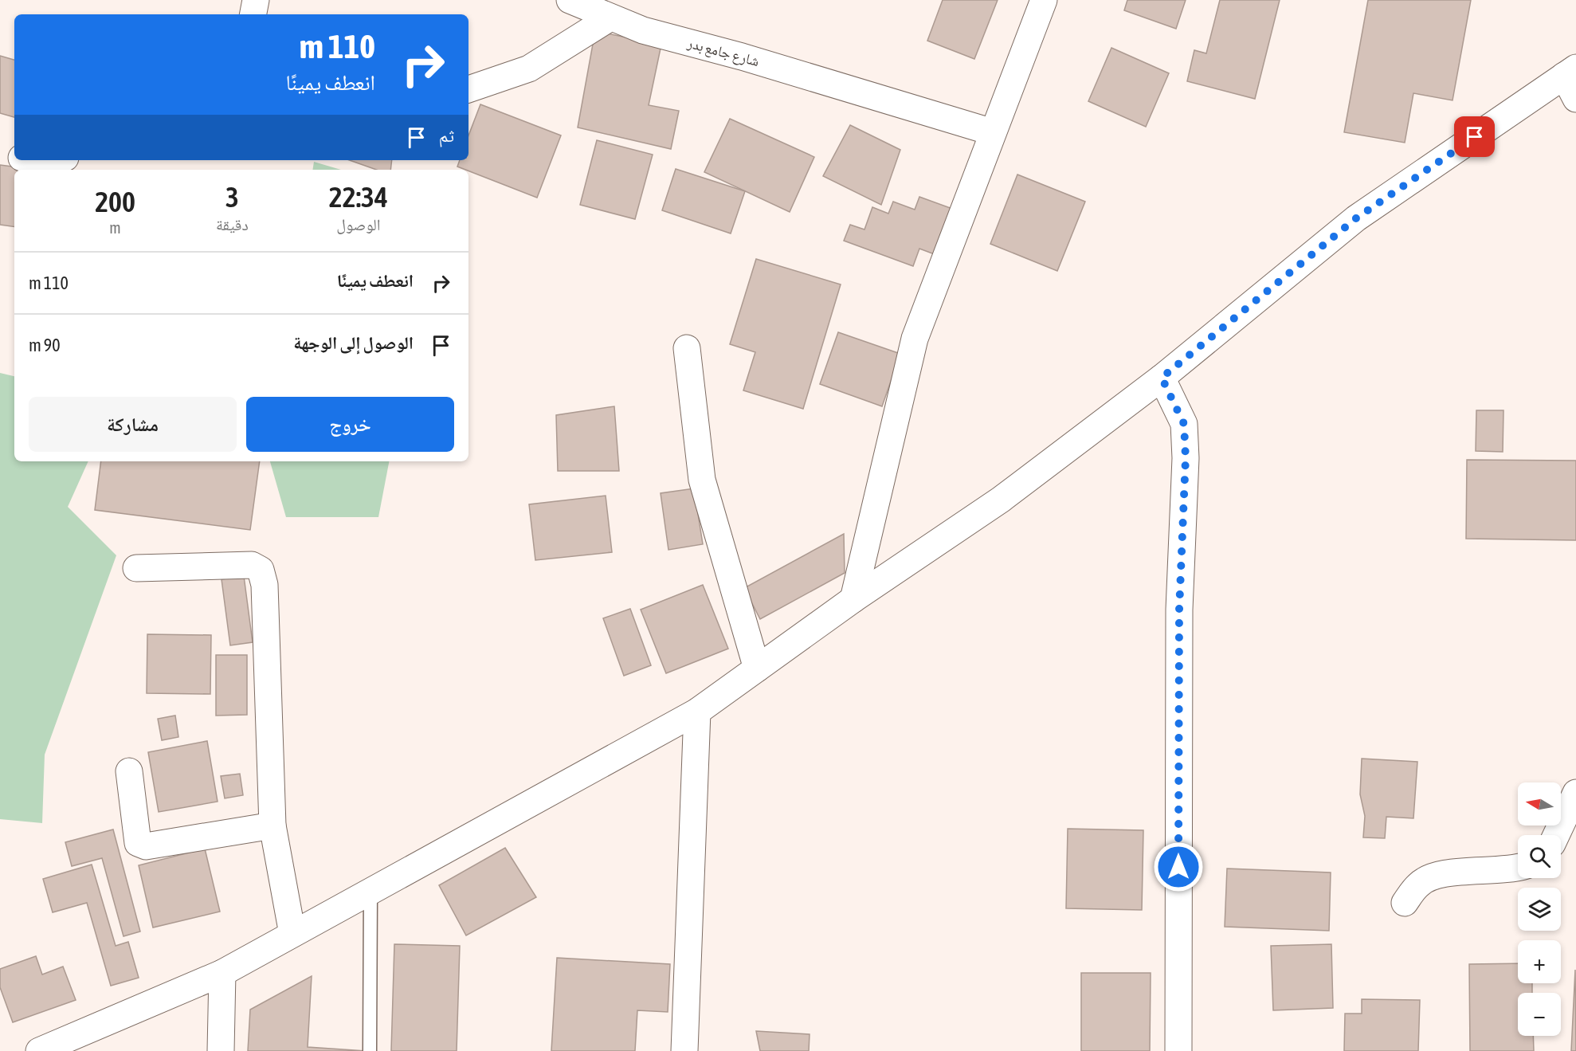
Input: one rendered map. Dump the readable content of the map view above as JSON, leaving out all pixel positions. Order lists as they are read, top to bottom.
{
  "streets": {
    "street": ["شارع جامع بدر"]
  },
  "north": "left",
  "page": {
    "turn": ["110 m", "انعطف يمينًا"],
    "then": "ثم",
    "eta": [
      "22:34",
      "الوصول",
      "3",
      "دقيقة",
      "200",
      "m"
    ],
    "list": [
      {
        "name": "انعطف يمينًا",
        "value": "110 m"
      },
      {
        "name": "الوصول إلى الوجهة",
        "value": "90 m"
      }
    ],
    "buttons": ["خروج", "مشاركة"],
    "map_buttons": ["+", "−"]
  }
}
